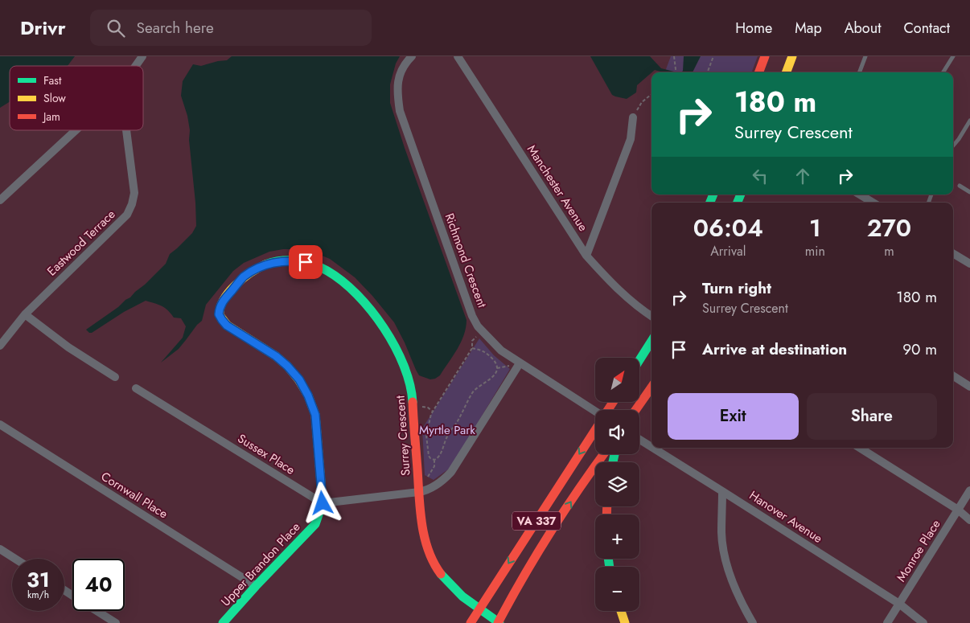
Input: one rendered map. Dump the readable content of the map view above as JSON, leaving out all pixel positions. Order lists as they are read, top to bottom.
{
  "streets": {
    "street": [
      "Manchester Avenue",
      "Eastwood Terrace",
      "Richmond Crescent",
      "Surrey Crescent",
      "Sussex Place",
      "Cornwall Place",
      "Hanover Avenue",
      "VA 337",
      "Monroe Place",
      "Upper Brandon Place"
    ]
  },
  "crossings": [
    ["Surrey Crescent", "VA 337"],
    ["Surrey Crescent", "Upper Brandon Place"],
    ["Sussex Place", "Upper Brandon Place"],
    ["Cornwall Place", "Upper Brandon Place"],
    ["Hanover Avenue", "Monroe Place"]
  ],
  "parks": ["Myrtle Park"],
  "legend": ["Fast", "Slow", "Jam"],
  "north": "top right",
  "page": {
    "header": "Drivr",
    "search": "Search here",
    "nav": [
      "Home",
      "Map",
      "About",
      "Contact"
    ],
    "turn": ["180 m", "Surrey Crescent"],
    "eta": [
      "06:04",
      "Arrival",
      "1",
      "min",
      "270",
      "m"
    ],
    "list": [
      {
        "name": "Turn right",
        "note": "Surrey Crescent",
        "value": "180 m"
      },
      {
        "name": "Arrive at destination",
        "value": "90 m"
      }
    ],
    "map_buttons": ["+", "−"],
    "buttons": ["Exit", "Share"],
    "speed": "31 km/h",
    "limit": "40"
  }
}
